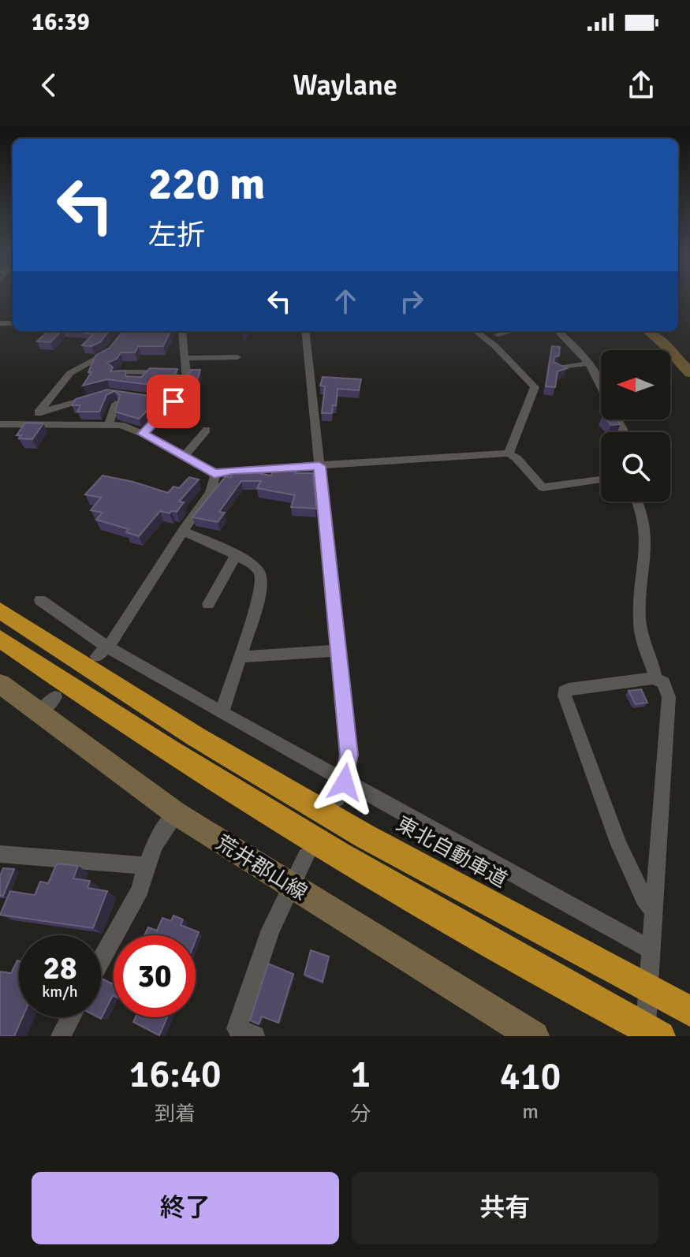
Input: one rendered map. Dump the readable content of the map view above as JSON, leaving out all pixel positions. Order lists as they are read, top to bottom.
{
  "streets": {
    "highway": ["東北自動車道"],
    "main road": ["荒井郡山線"]
  },
  "north": "left",
  "page": {
    "status": "16:39",
    "header": "Waylane",
    "turn": ["220 m", "左折"],
    "speed": "28 km/h",
    "limit": "30",
    "eta": [
      "16:40",
      "到着",
      "1",
      "分",
      "410",
      "m"
    ],
    "buttons": ["終了", "共有"]
  }
}
